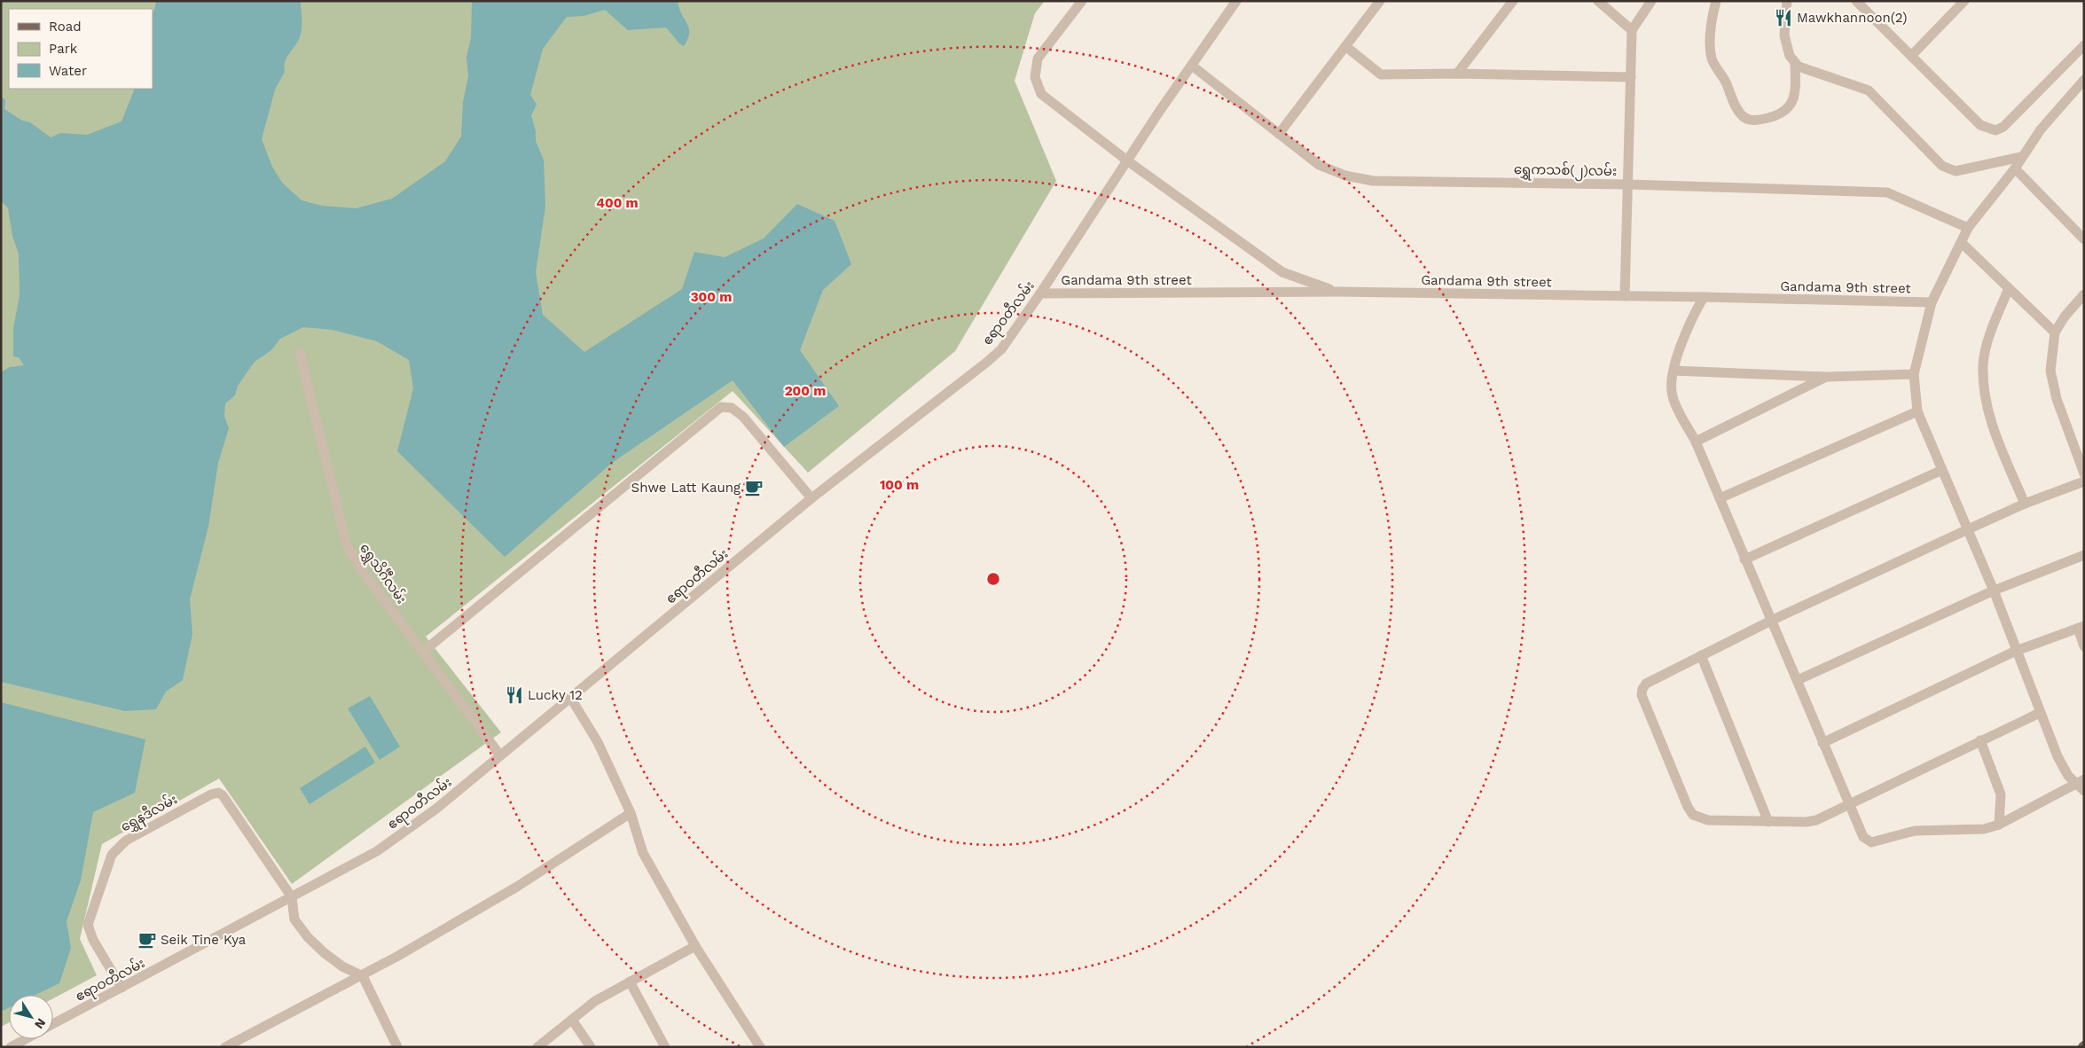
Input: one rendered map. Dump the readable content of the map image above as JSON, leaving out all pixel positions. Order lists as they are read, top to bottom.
{
  "streets": {
    "street": [
      "ရွှေကသစ်(၂)လမ်း",
      "Gandama 9th street",
      "ဧရာဝတီလမ်း",
      "ရွှေသိင်္ဂီလမ်း",
      "ရွှေနဒီလမ်း"
    ]
  },
  "crossings": [
    ["ရွှေကသစ်(၂)လမ်း", "ဧရာဝတီလမ်း"],
    ["Gandama 9th street", "ဧရာဝတီလမ်း"],
    ["ဧရာဝတီလမ်း", "ရွှေသိင်္ဂီလမ်း"],
    ["ဧရာဝတီလမ်း", "ရွှေနဒီလမ်း"]
  ],
  "places": {
    "restaurant": ["Mawkhannoon(2)", "Lucky 12"],
    "cafe": ["Shwe Latt Kaung", "Seik Tine Kya"]
  },
  "legend": ["Road", "Park", "Water"],
  "north": "bottom right",
  "rings": [
    "400 m",
    "300 m",
    "200 m",
    "100 m"
  ]
}
